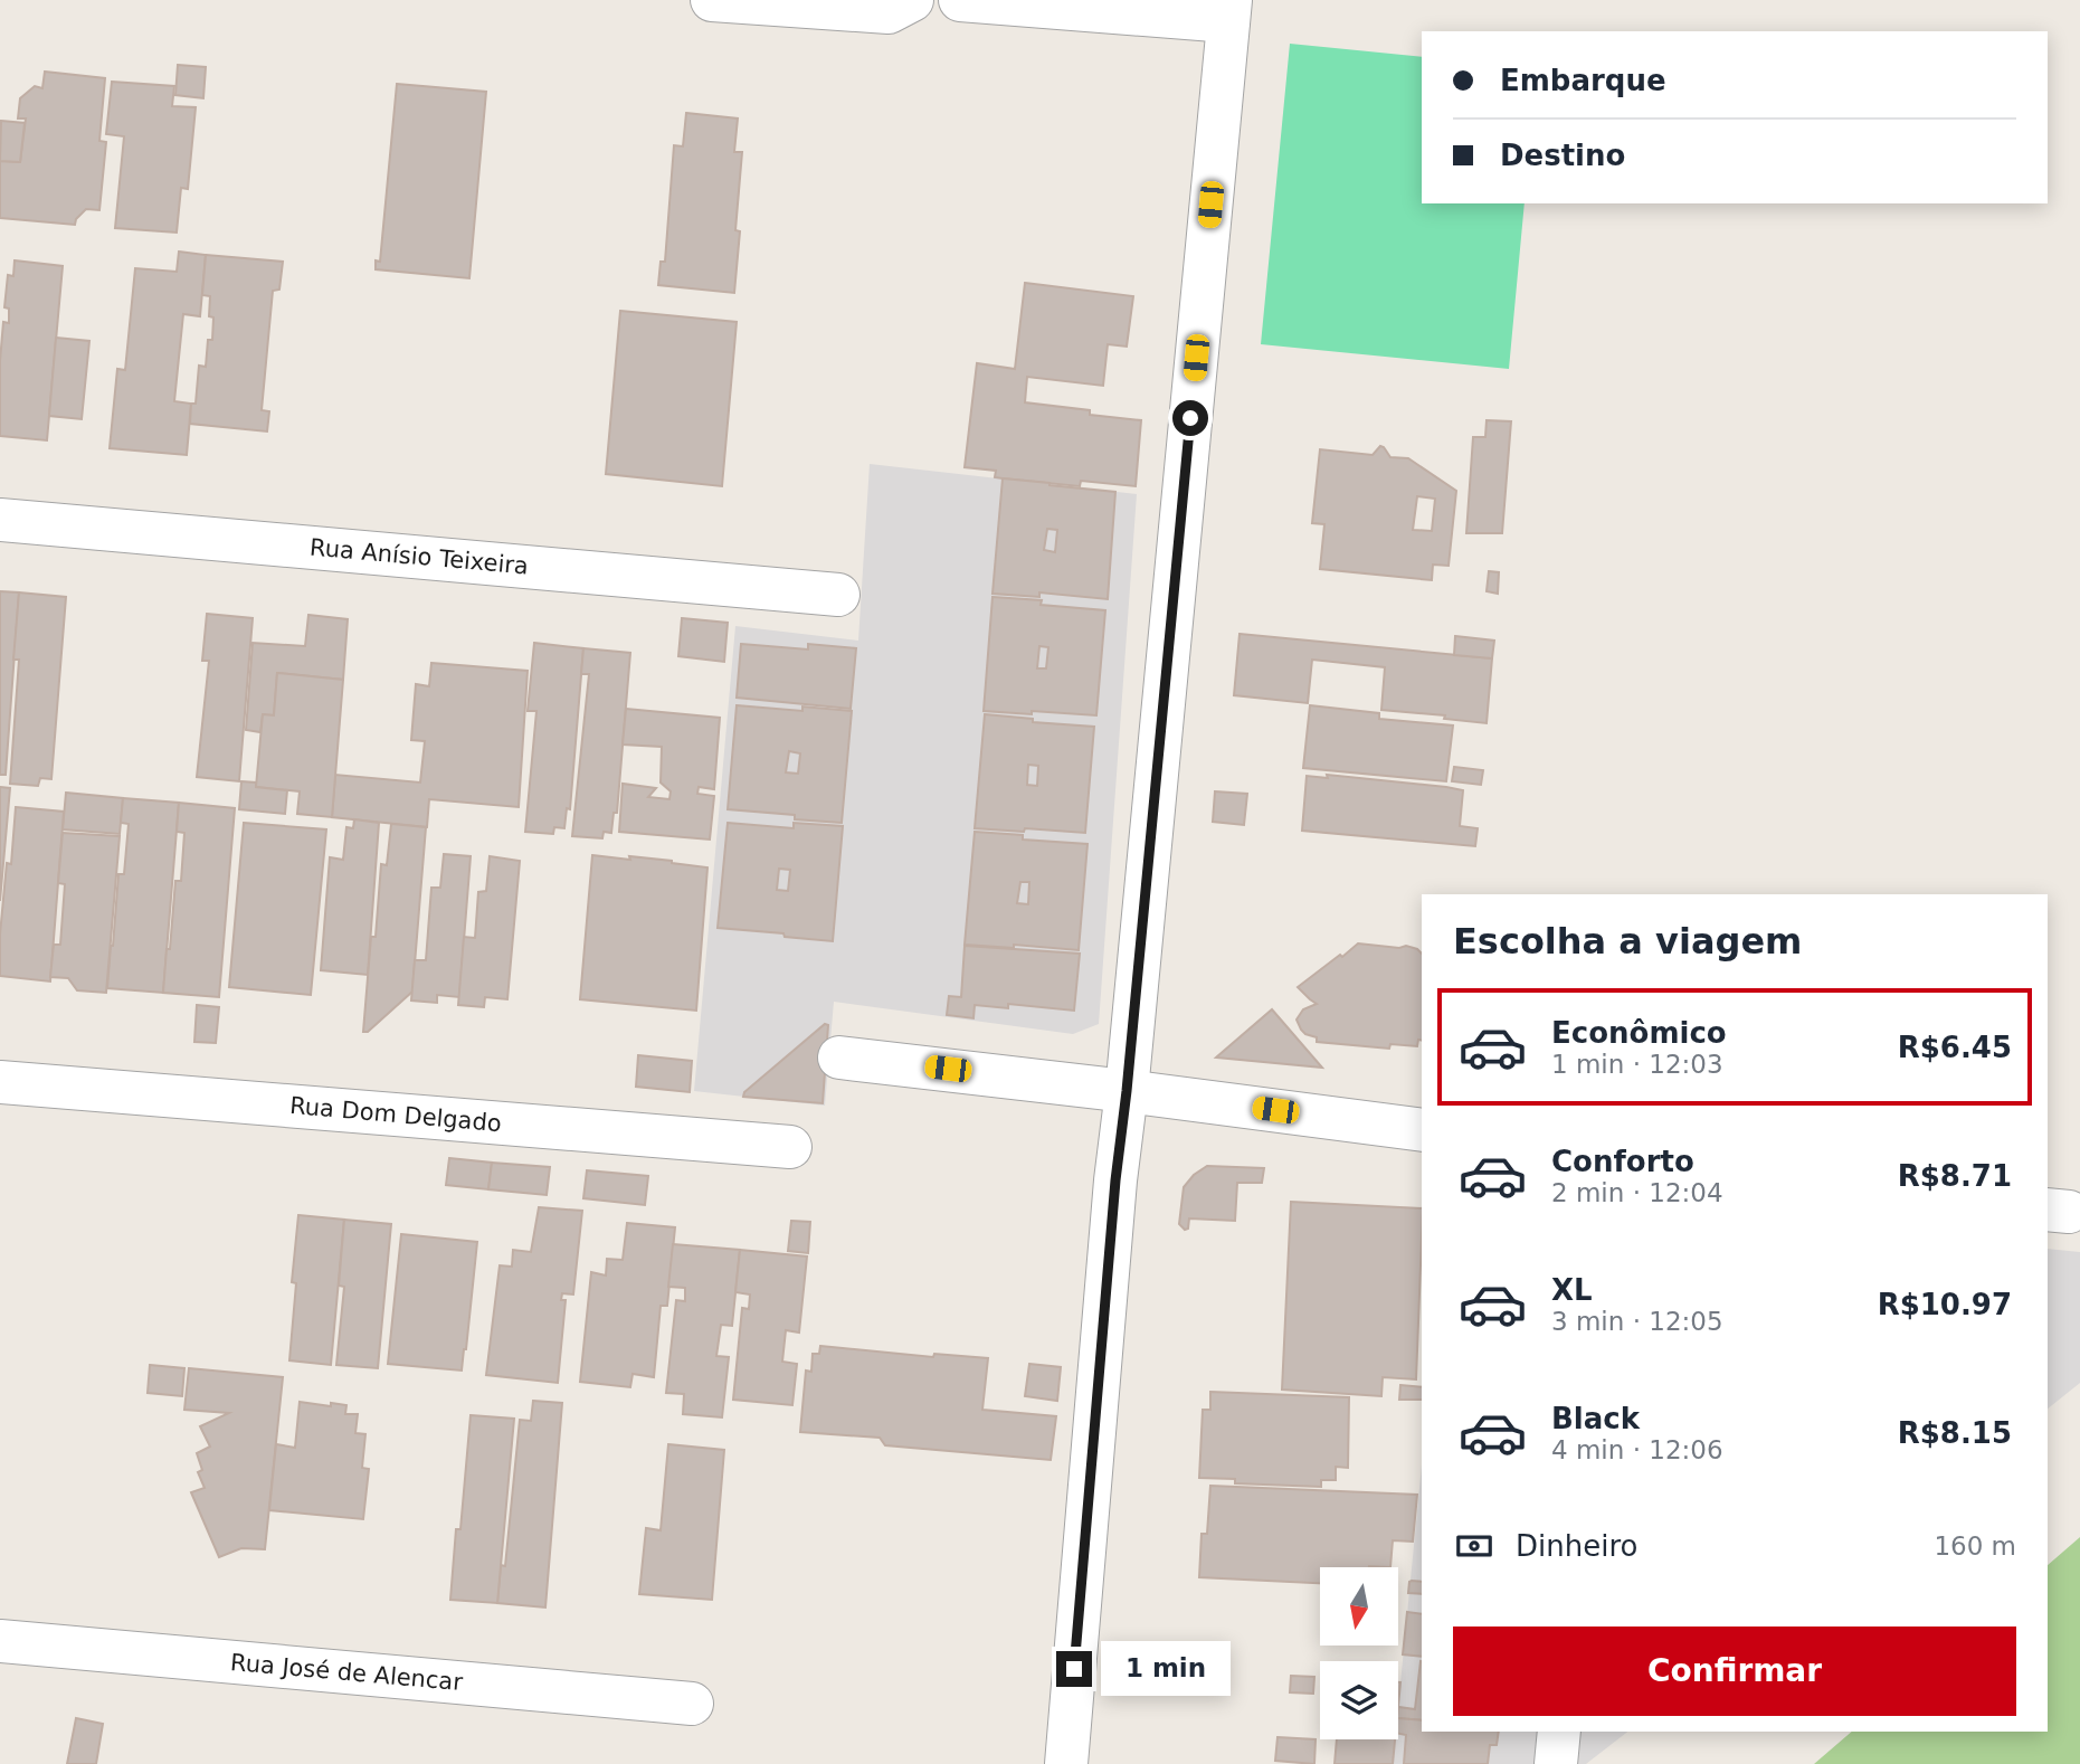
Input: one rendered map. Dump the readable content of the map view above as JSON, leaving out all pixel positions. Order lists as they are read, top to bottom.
{
  "streets": {
    "street": ["Rua Anísio Teixeira", "Rua Dom Delgado", "Rua José de Alencar"]
  },
  "north": "bottom",
  "page": {
    "banner": ["Embarque", "Destino"],
    "heading": "Escolha a viagem",
    "list": [
      {
        "name": "Econômico",
        "note": "1 min · 12:03",
        "value": "R$6.45"
      },
      {
        "name": "Conforto",
        "note": "2 min · 12:04",
        "value": "R$8.71"
      },
      {
        "name": "XL",
        "note": "3 min · 12:05",
        "value": "R$10.97"
      },
      {
        "name": "Black",
        "note": "4 min · 12:06",
        "value": "R$8.15"
      }
    ],
    "pay": ["Dinheiro", "160 m"],
    "buttons": "Confirmar",
    "bubble": "1 min"
  }
}
